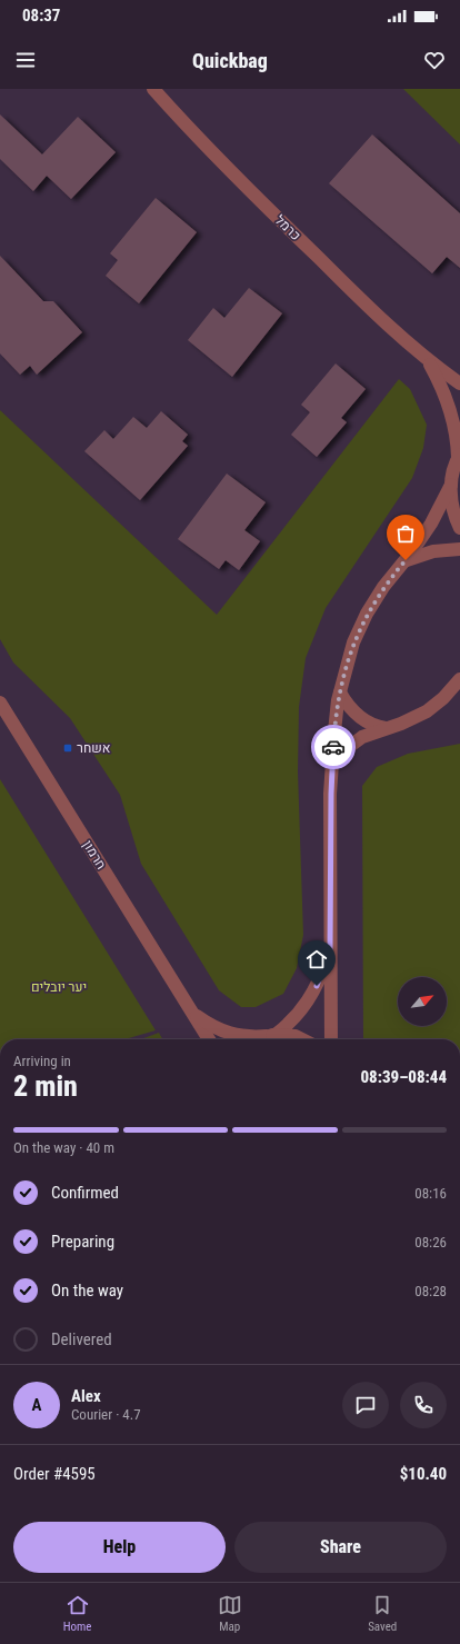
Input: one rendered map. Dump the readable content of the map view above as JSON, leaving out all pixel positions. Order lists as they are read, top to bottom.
{
  "streets": {
    "street": ["כרמל", "חרמון"]
  },
  "parks": ["יער יובלים"],
  "places": {
    "transit": ["אשחר"]
  },
  "north": "top right",
  "page": {
    "status": "08:37",
    "header": "Quickbag",
    "heading": ["2 min", "Arriving in", "08:39–08:44"],
    "panel": [
      "Alex",
      "Courier · 4.7",
      "Order #4595",
      "$10.40"
    ],
    "bar": "On the way · 40 m",
    "list": [
      ["Confirmed", "08:16"],
      ["Preparing", "08:26"],
      ["On the way", "08:28"],
      "Delivered"
    ],
    "round": "A",
    "buttons": ["Help", "Share"],
    "tabs": ["Home", "Map", "Saved"]
  }
}
